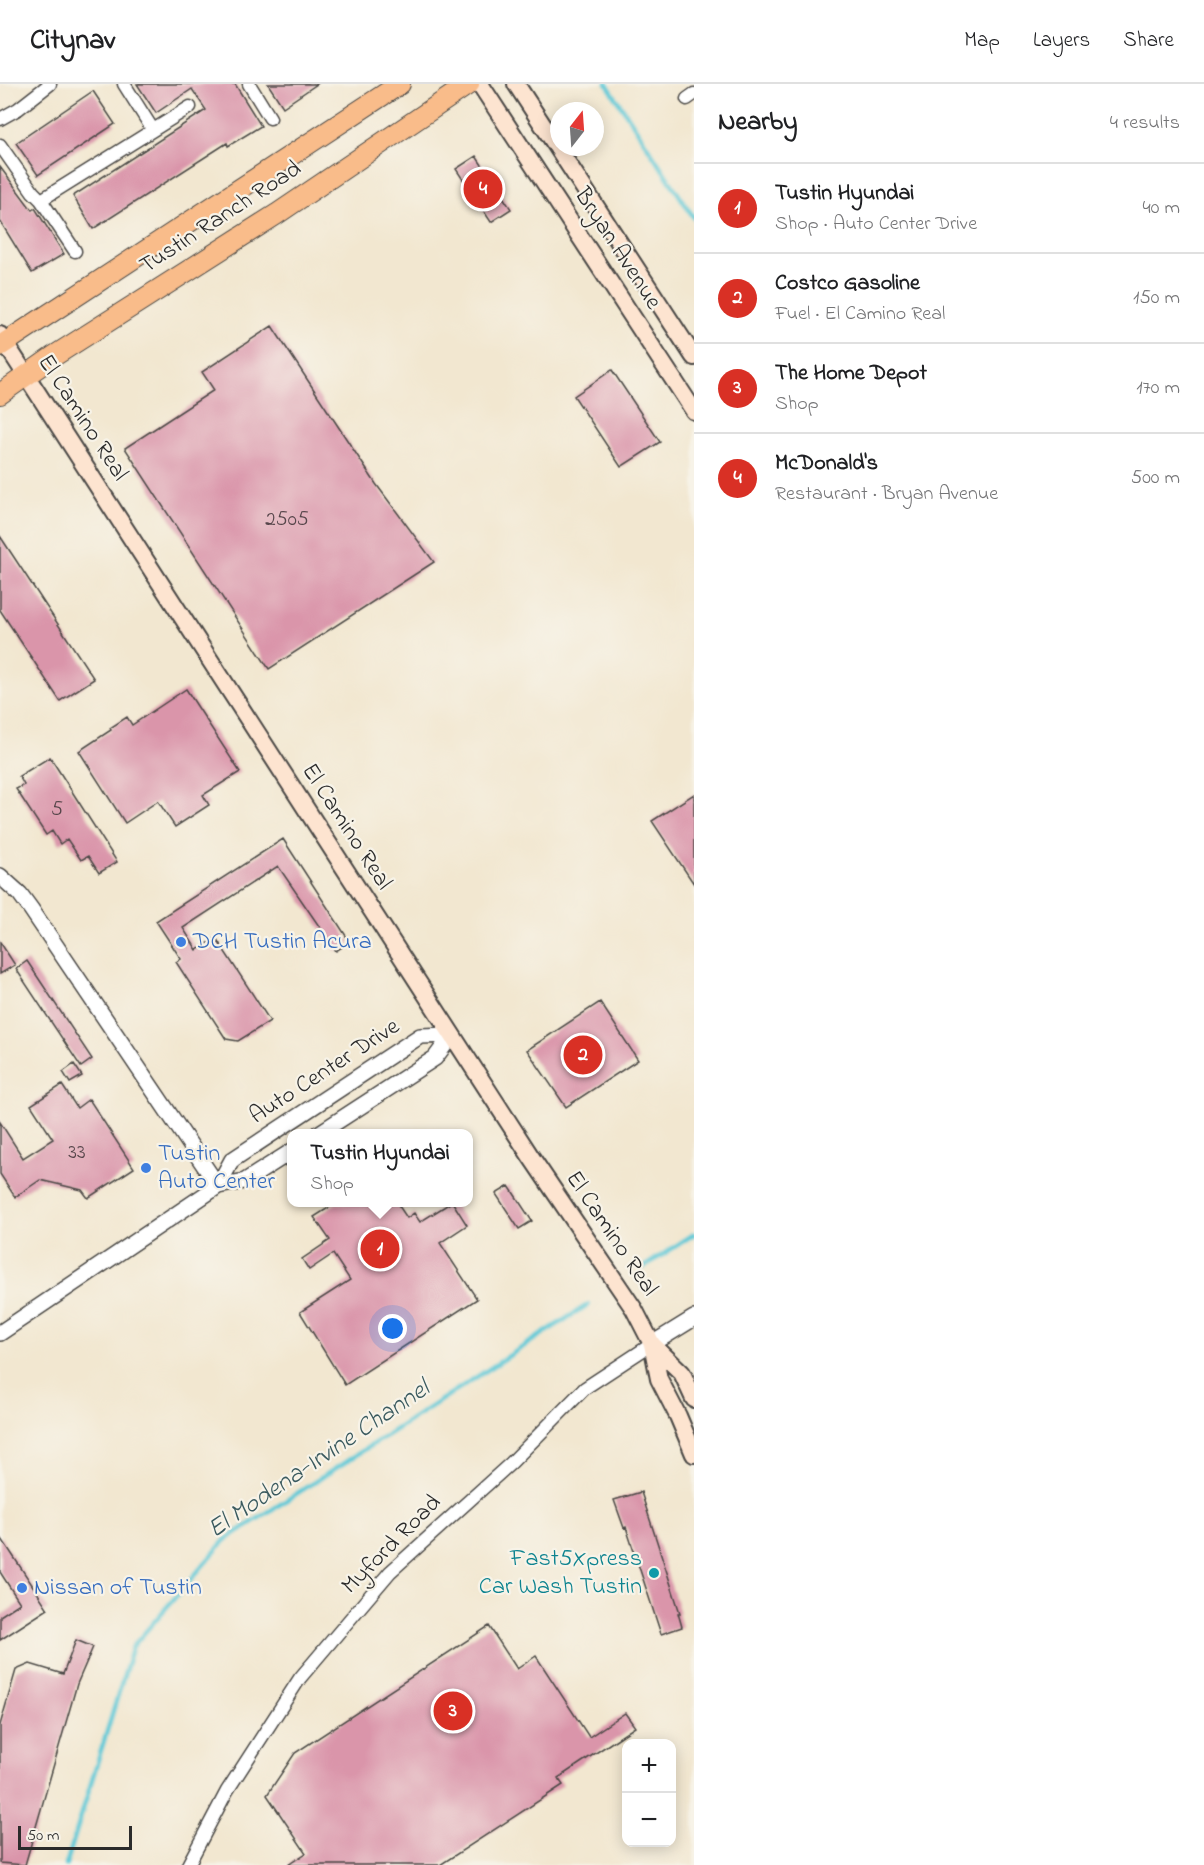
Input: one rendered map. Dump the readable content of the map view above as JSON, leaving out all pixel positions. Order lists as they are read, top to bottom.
{
  "streets": {
    "main road": ["Tustin Ranch Road", "Bryan Avenue", "El Camino Real"],
    "street": ["Auto Center Drive", "Myford Road"]
  },
  "crossings": [
    ["Tustin Ranch Road", "El Camino Real"],
    ["El Camino Real", "Auto Center Drive"],
    ["El Camino Real", "Myford Road"]
  ],
  "water": ["El Modena-Irvine Channel"],
  "places": [
    "DCH Tustin Acura",
    "Tustin Auto Center",
    "Fast5Xpress Car Wash Tustin",
    "Nissan of Tustin"
  ],
  "house_numbers": ["2505", "5", "33"],
  "scale_bar": "50 m",
  "north": "top",
  "page": {
    "header": "Citynav",
    "nav": ["Map", "Layers", "Share"],
    "heading": ["Nearby", "4 results"],
    "list": [
      {
        "mark": "1",
        "name": "Tustin Hyundai",
        "note": "Shop · Auto Center Drive",
        "value": "40 m"
      },
      {
        "mark": "2",
        "name": "Costco Gasoline",
        "note": "Fuel · El Camino Real",
        "value": "150 m"
      },
      {
        "mark": "3",
        "name": "The Home Depot",
        "note": "Shop",
        "value": "170 m"
      },
      {
        "mark": "4",
        "name": "McDonald's",
        "note": "Restaurant · Bryan Avenue",
        "value": "500 m"
      }
    ],
    "pins": [
      "4",
      "2",
      "1",
      "3"
    ],
    "popup": ["Tustin Hyundai", "Shop"],
    "map_buttons": ["+", "−"],
    "scale": "50 m"
  }
}
